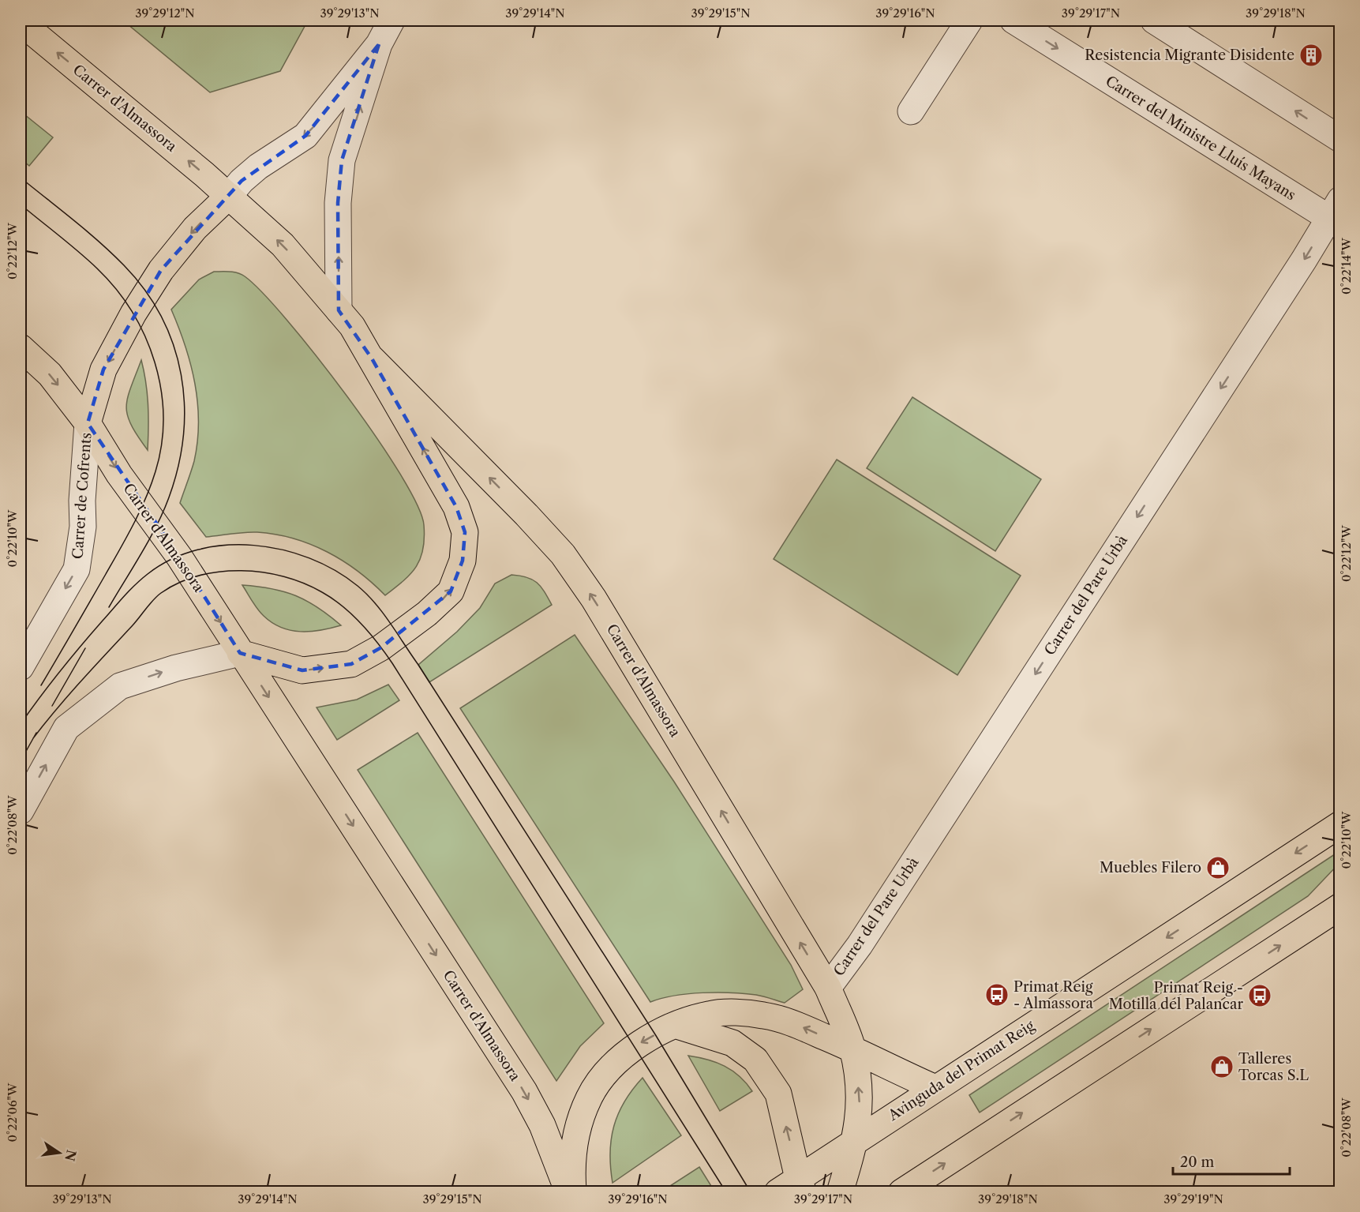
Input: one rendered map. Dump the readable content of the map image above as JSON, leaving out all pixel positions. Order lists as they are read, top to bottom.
{
  "streets": {
    "main road": ["Carrer d'Almassora", "Avinguda del Primat Reig"],
    "street": ["Carrer del Ministre Lluís Mayans", "Carrer de Cofrents", "Carrer del Pare Urbà"]
  },
  "crossings": [
    ["Carrer d'Almassora", "Carrer de Cofrents"],
    ["Carrer d'Almassora", "Carrer del Pare Urbà"],
    ["Carrer d'Almassora", "Avinguda del Primat Reig"],
    ["Carrer del Ministre Lluís Mayans", "Carrer del Pare Urbà"]
  ],
  "one_way": ["Carrer de Cofrents", "Carrer del Pare Urbà"],
  "places": {
    "building": ["Resistencia Migrante Disidente"],
    "shop": ["Muebles Filero", "Talleres Torcas S.L"],
    "bus stop": ["Primat Reig - Almassora", "Primat Reig - Motilla del Palancar"]
  },
  "scale_bar": "20 m",
  "north": "right",
  "coordinates": [
    "39°29'12\"N",
    "39°29'13\"N",
    "39°29'14\"N",
    "39°29'15\"N",
    "39°29'16\"N",
    "39°29'17\"N",
    "39°29'18\"N",
    "0°22'12\"W",
    "0°22'14\"W",
    "0°22'10\"W",
    "0°22'08\"W",
    "0°22'06\"W",
    "39°29'19\"N"
  ]
}
